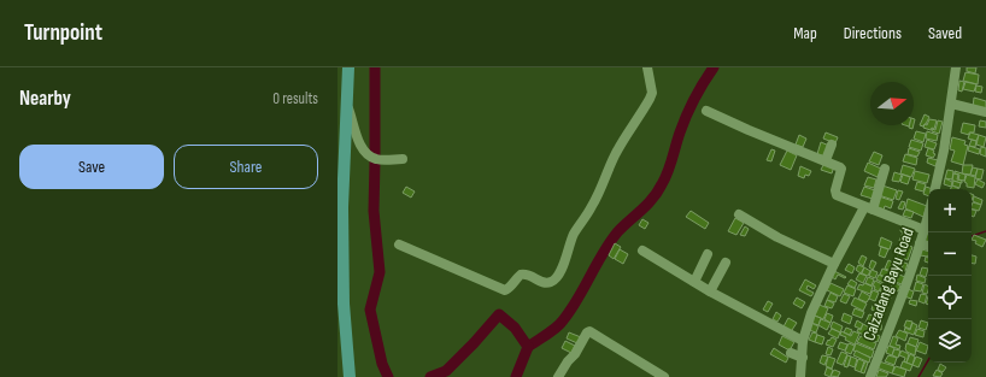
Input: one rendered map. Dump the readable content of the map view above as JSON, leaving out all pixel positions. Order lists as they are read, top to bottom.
{
  "streets": {
    "street": ["Calzadang Bayu Road"]
  },
  "north": "right",
  "page": {
    "header": "Turnpoint",
    "nav": ["Map", "Directions", "Saved"],
    "heading": ["Nearby", "0 results"],
    "buttons": ["Save", "Share"],
    "map_buttons": ["+", "−"]
  }
}
